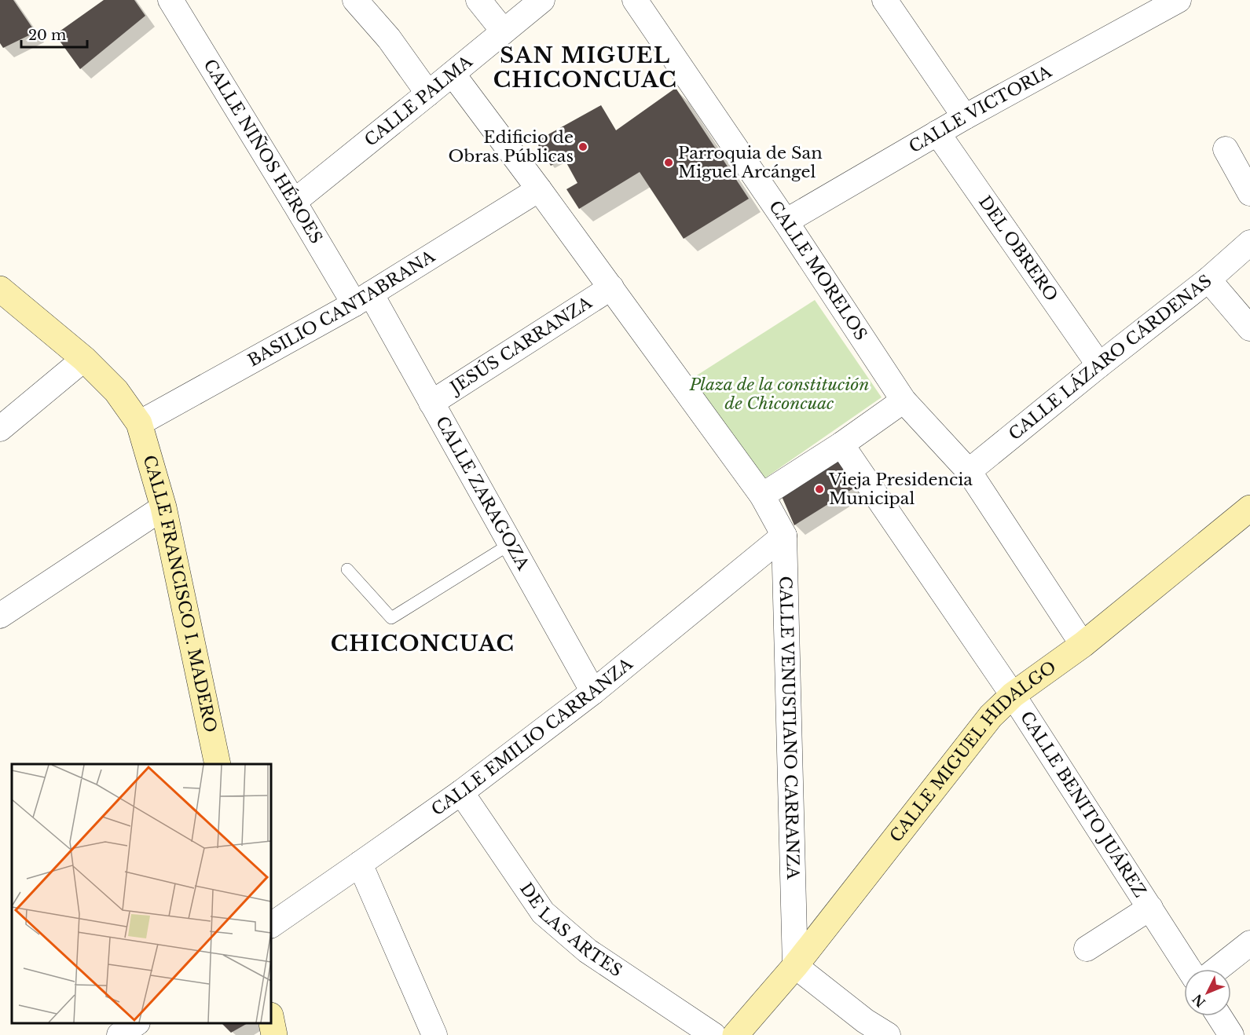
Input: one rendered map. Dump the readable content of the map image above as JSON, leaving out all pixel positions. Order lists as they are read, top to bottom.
{
  "streets": {
    "main road": ["CALLE FRANCISCO I. MADERO", "CALLE MIGUEL HIDALGO"],
    "street": [
      "CALLE PALMA",
      "CALLE VICTORIA",
      "CALLE NIÑOS HÉROES",
      "DEL OBRERO",
      "CALLE MORELOS",
      "BASILIO CANTABRANA",
      "JESÚS CARRANZA",
      "CALLE LÁZARO CÁRDENAS",
      "CALLE ZARAGOZA",
      "CALLE VENUSTIANO CARRANZA",
      "CALLE EMILIO CARRANZA",
      "CALLE BENITO JUÁREZ",
      "DE LAS ARTES"
    ]
  },
  "crossings": [
    ["CALLE PALMA", "CALLE NIÑOS HÉROES"],
    ["CALLE PALMA", "CALLE VENUSTIANO CARRANZA"],
    ["CALLE VICTORIA", "DEL OBRERO"],
    ["CALLE VICTORIA", "CALLE MORELOS"],
    ["CALLE NIÑOS HÉROES", "BASILIO CANTABRANA"],
    ["CALLE NIÑOS HÉROES", "CALLE ZARAGOZA"],
    ["DEL OBRERO", "CALLE LÁZARO CÁRDENAS"],
    ["CALLE MORELOS", "CALLE LÁZARO CÁRDENAS"],
    ["CALLE MORELOS", "CALLE MIGUEL HIDALGO"],
    ["BASILIO CANTABRANA", "CALLE ZARAGOZA"],
    ["BASILIO CANTABRANA", "CALLE FRANCISCO I. MADERO"],
    ["BASILIO CANTABRANA", "CALLE VENUSTIANO CARRANZA"],
    ["JESÚS CARRANZA", "CALLE ZARAGOZA"],
    ["JESÚS CARRANZA", "CALLE VENUSTIANO CARRANZA"],
    ["CALLE ZARAGOZA", "CALLE EMILIO CARRANZA"],
    ["CALLE VENUSTIANO CARRANZA", "CALLE EMILIO CARRANZA"],
    ["CALLE VENUSTIANO CARRANZA", "CALLE MIGUEL HIDALGO"],
    ["CALLE EMILIO CARRANZA", "DE LAS ARTES"],
    ["CALLE MIGUEL HIDALGO", "CALLE BENITO JUÁREZ"]
  ],
  "districts": ["SAN MIGUEL CHICONCUAC", "CHICONCUAC"],
  "parks": ["Plaza de la constitución de Chiconcuac"],
  "places": ["Edificio de Obras Públicas", "Parroquia de San Miguel Arcángel", "Vieja Presidencia Municipal"],
  "scale_bar": "20 m",
  "north": "bottom left"
}
